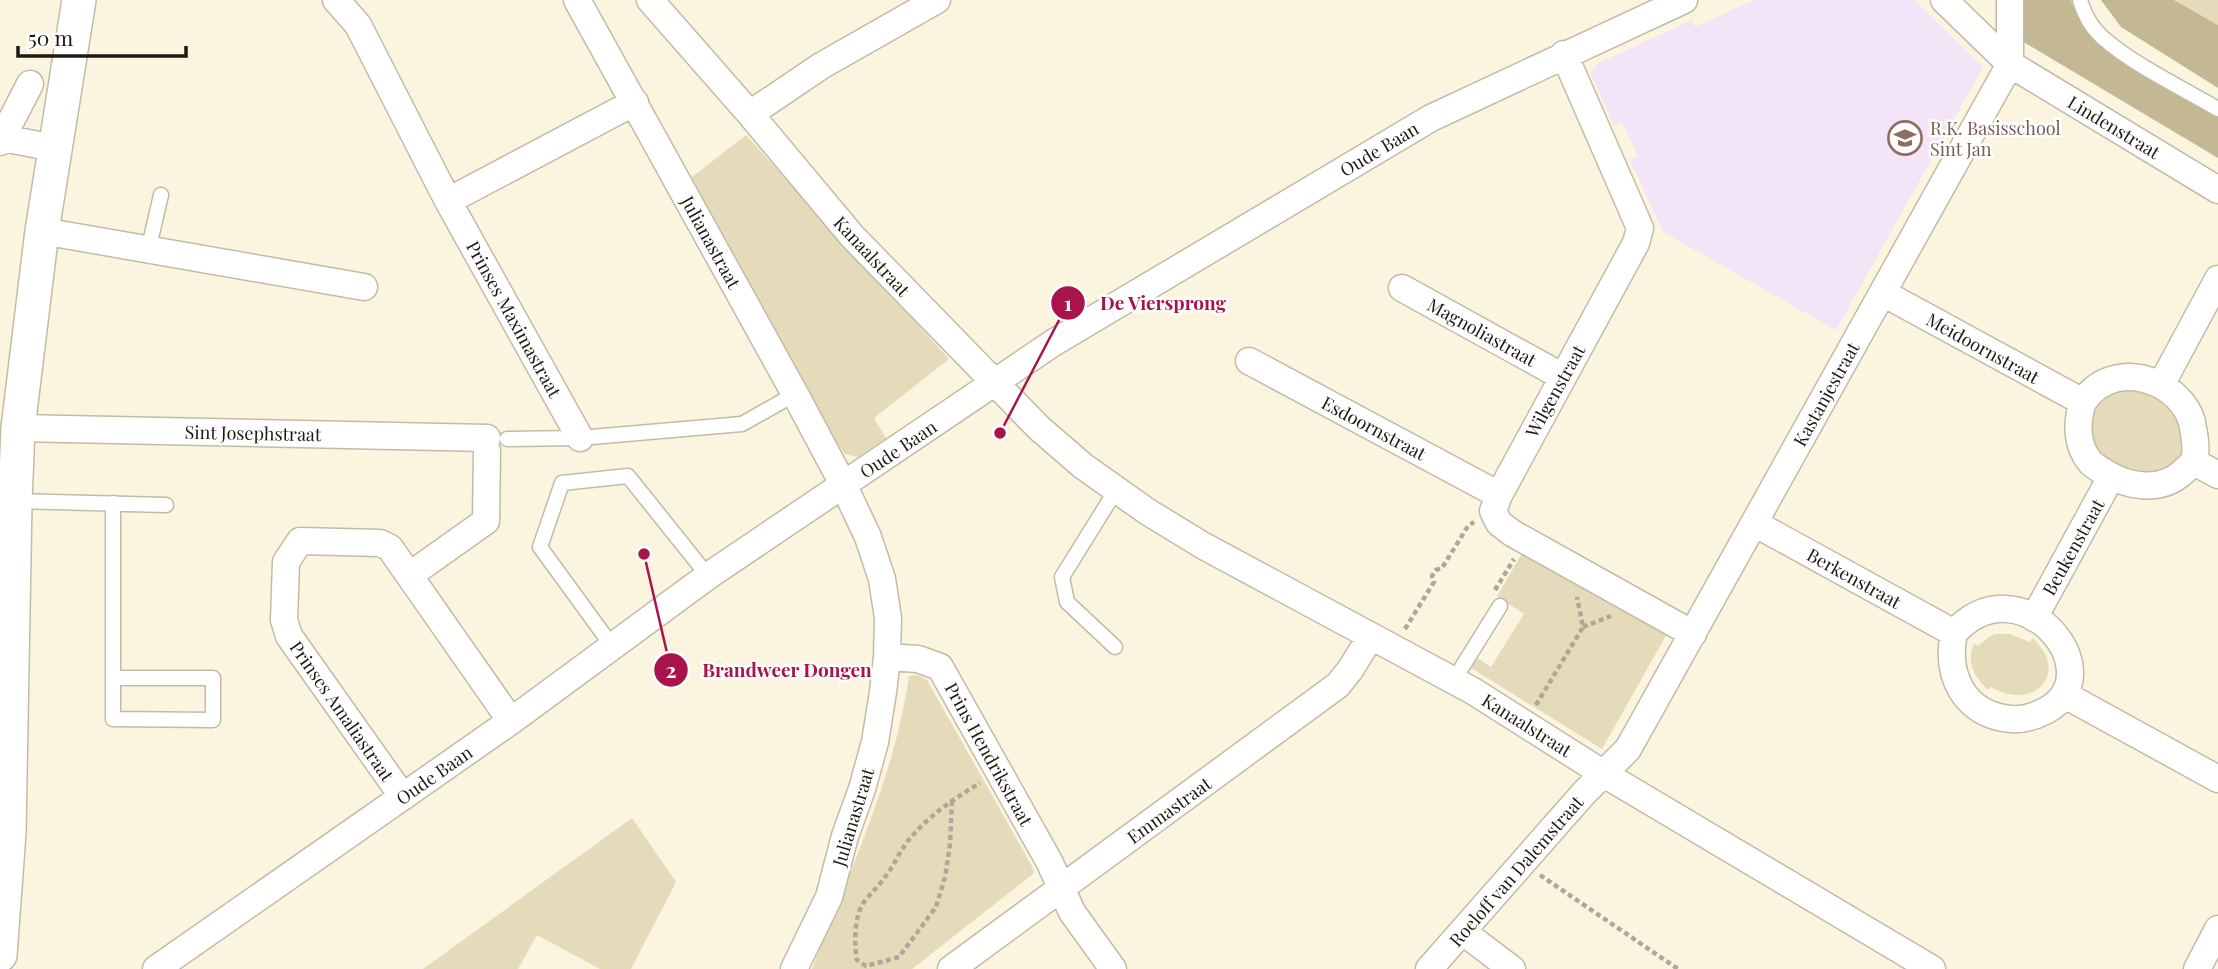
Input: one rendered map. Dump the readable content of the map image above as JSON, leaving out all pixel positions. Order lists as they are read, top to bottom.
{
  "streets": {
    "street": [
      "Lindenstraat",
      "Oude Baan",
      "Julianastraat",
      "Kanaalstraat",
      "Prinses Maximastraat",
      "Magnoliastraat",
      "Meidoornstraat",
      "Wilgenstraat",
      "Kastanjestraat",
      "Esdoornstraat",
      "Sint Josephstraat",
      "Beukenstraat",
      "Berkenstraat",
      "Prinses Amaliastraat",
      "Prins Hendrikstraat",
      "Emmastraat",
      "Roeloff van Dalemstraat"
    ]
  },
  "crossings": [
    ["Lindenstraat", "Kastanjestraat"],
    ["Oude Baan", "Julianastraat"],
    ["Oude Baan", "Kanaalstraat"],
    ["Oude Baan", "Wilgenstraat"],
    ["Oude Baan", "Prinses Amaliastraat"],
    ["Julianastraat", "Sint Josephstraat"],
    ["Julianastraat", "Prins Hendrikstraat"],
    ["Kanaalstraat", "Kastanjestraat"],
    ["Kanaalstraat", "Emmastraat"],
    ["Kanaalstraat", "Roeloff van Dalemstraat"],
    ["Prinses Maximastraat", "Sint Josephstraat"],
    ["Magnoliastraat", "Wilgenstraat"],
    ["Meidoornstraat", "Kastanjestraat"],
    ["Meidoornstraat", "Beukenstraat"],
    ["Wilgenstraat", "Esdoornstraat"],
    ["Kastanjestraat", "Berkenstraat"],
    ["Kastanjestraat", "Roeloff van Dalemstraat"],
    ["Beukenstraat", "Berkenstraat"],
    ["Prins Hendrikstraat", "Emmastraat"]
  ],
  "places": {
    "school or university": ["R.K. Basisschool Sint Jan"],
    "other": ["De Viersprong", "Brandweer Dongen"]
  },
  "scale_bar": "50 m"
}
